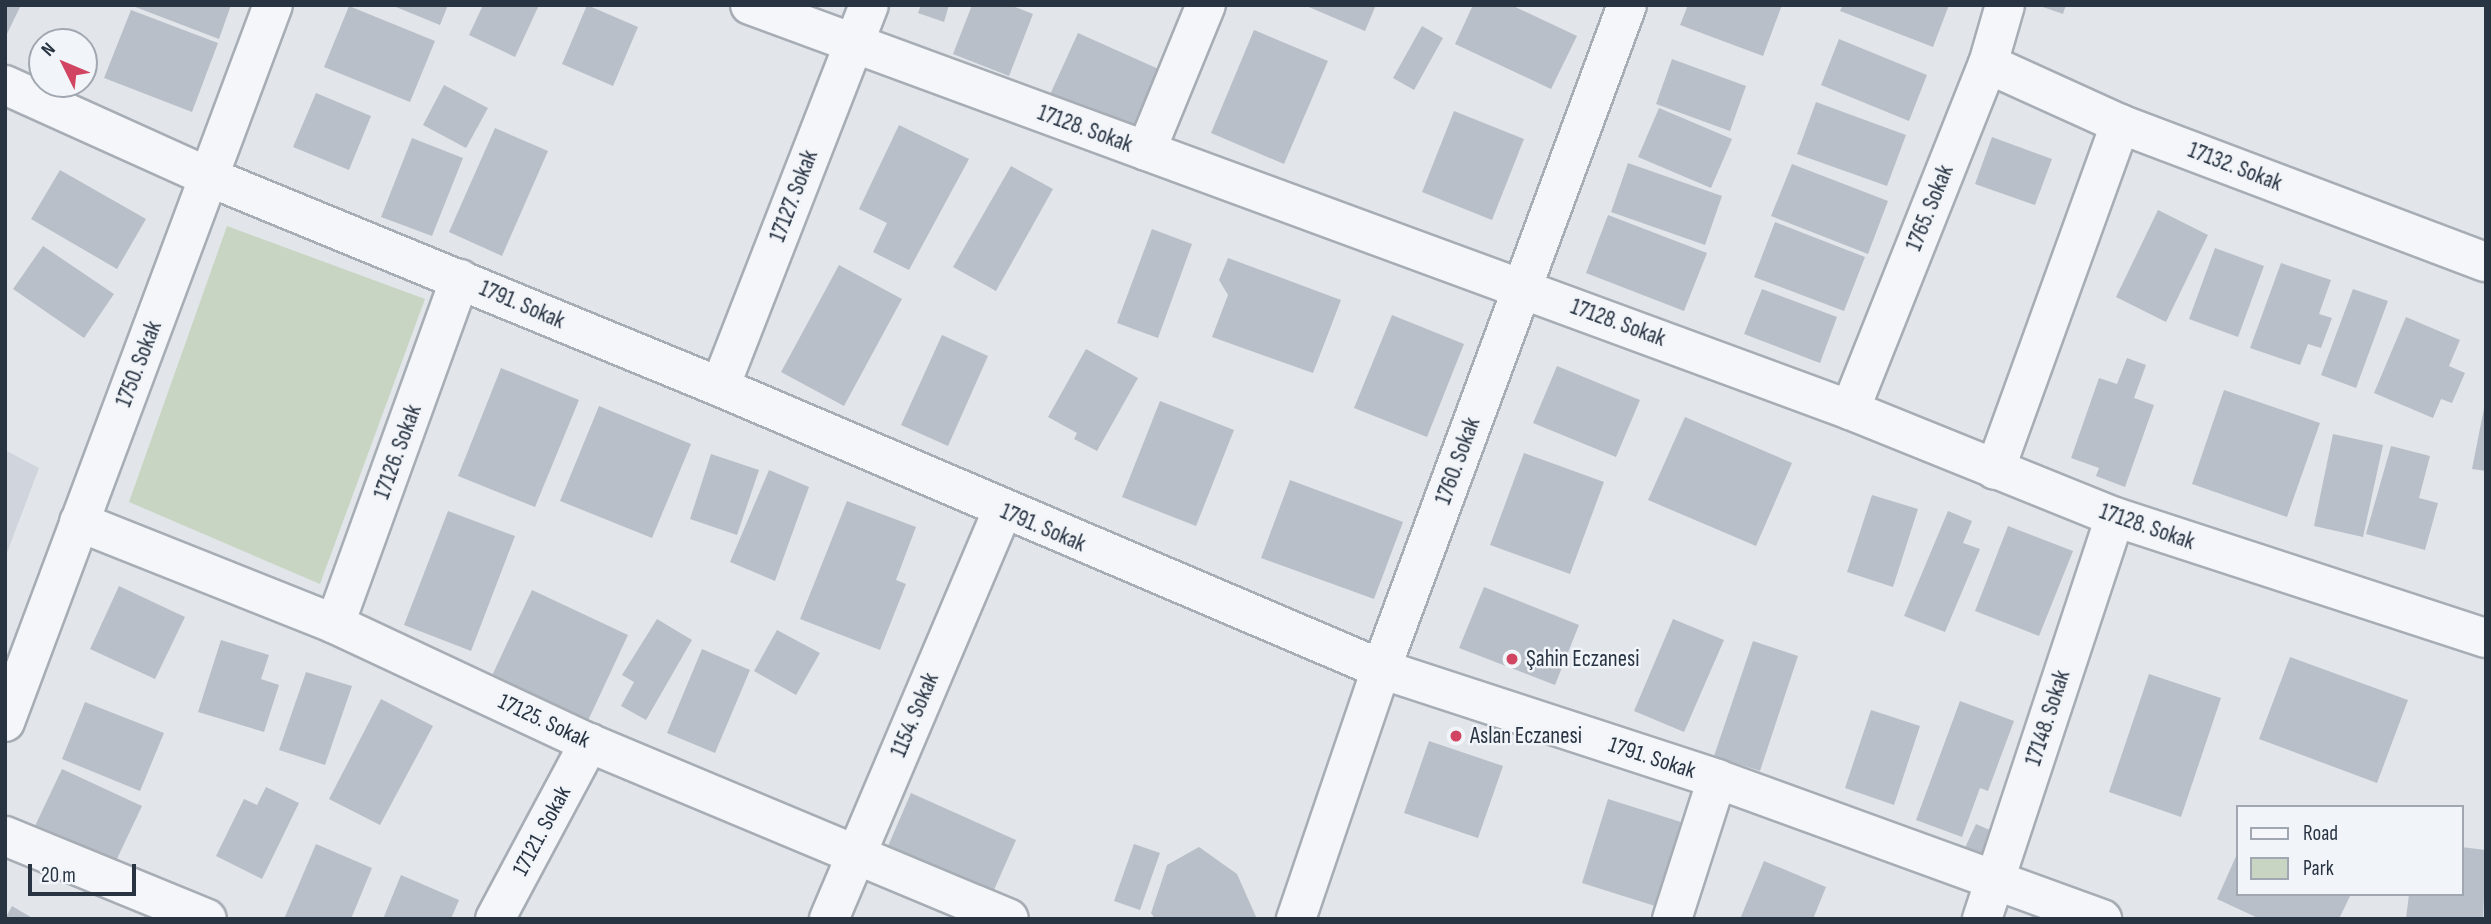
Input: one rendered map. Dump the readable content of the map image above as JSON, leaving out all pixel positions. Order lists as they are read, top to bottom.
{
  "streets": {
    "street": [
      "17128. Sokak",
      "17132. Sokak",
      "17127. Sokak",
      "1765. Sokak",
      "1791. Sokak",
      "1750. Sokak",
      "17126. Sokak",
      "1760. Sokak",
      "1154. Sokak",
      "17148. Sokak",
      "17125. Sokak",
      "17121. Sokak"
    ]
  },
  "crossings": [
    ["17128. Sokak", "17127. Sokak"],
    ["17128. Sokak", "1765. Sokak"],
    ["17128. Sokak", "1760. Sokak"],
    ["17128. Sokak", "17148. Sokak"],
    ["17132. Sokak", "1765. Sokak"],
    ["17127. Sokak", "1791. Sokak"],
    ["1791. Sokak", "1750. Sokak"],
    ["1791. Sokak", "17126. Sokak"],
    ["1791. Sokak", "1760. Sokak"],
    ["1791. Sokak", "1154. Sokak"],
    ["1791. Sokak", "17148. Sokak"],
    ["1750. Sokak", "17125. Sokak"],
    ["17126. Sokak", "17125. Sokak"],
    ["1154. Sokak", "17125. Sokak"],
    ["17125. Sokak", "17121. Sokak"]
  ],
  "places": ["Şahin Eczanesi", "Aslan Eczanesi"],
  "legend": ["Road", "Park"],
  "scale_bar": "20 m",
  "north": "top left"
}
